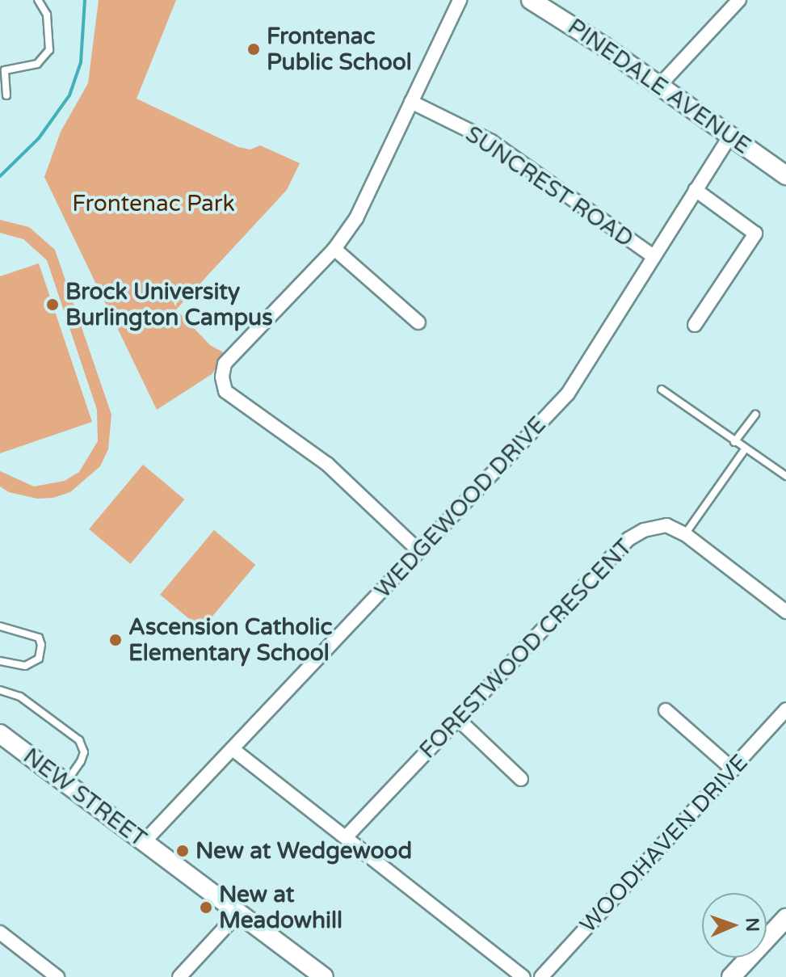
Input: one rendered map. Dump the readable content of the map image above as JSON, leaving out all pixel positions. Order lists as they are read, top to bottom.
{
  "streets": {
    "main road": ["PINEDALE AVENUE", "NEW STREET"],
    "street": [
      "SUNCREST ROAD",
      "WEDGEWOOD DRIVE",
      "FORESTWOOD CRESCENT",
      "WOODHAVEN DRIVE"
    ]
  },
  "crossings": [
    ["PINEDALE AVENUE", "WEDGEWOOD DRIVE"],
    ["SUNCREST ROAD", "WEDGEWOOD DRIVE"],
    ["WEDGEWOOD DRIVE", "NEW STREET"]
  ],
  "parks": ["Frontenac Park"],
  "places": [
    "Frontenac Public School",
    "Brock University Burlington Campus",
    "Ascension Catholic Elementary School",
    "New at Wedgewood",
    "New at Meadowhill"
  ],
  "north": "right"
}
